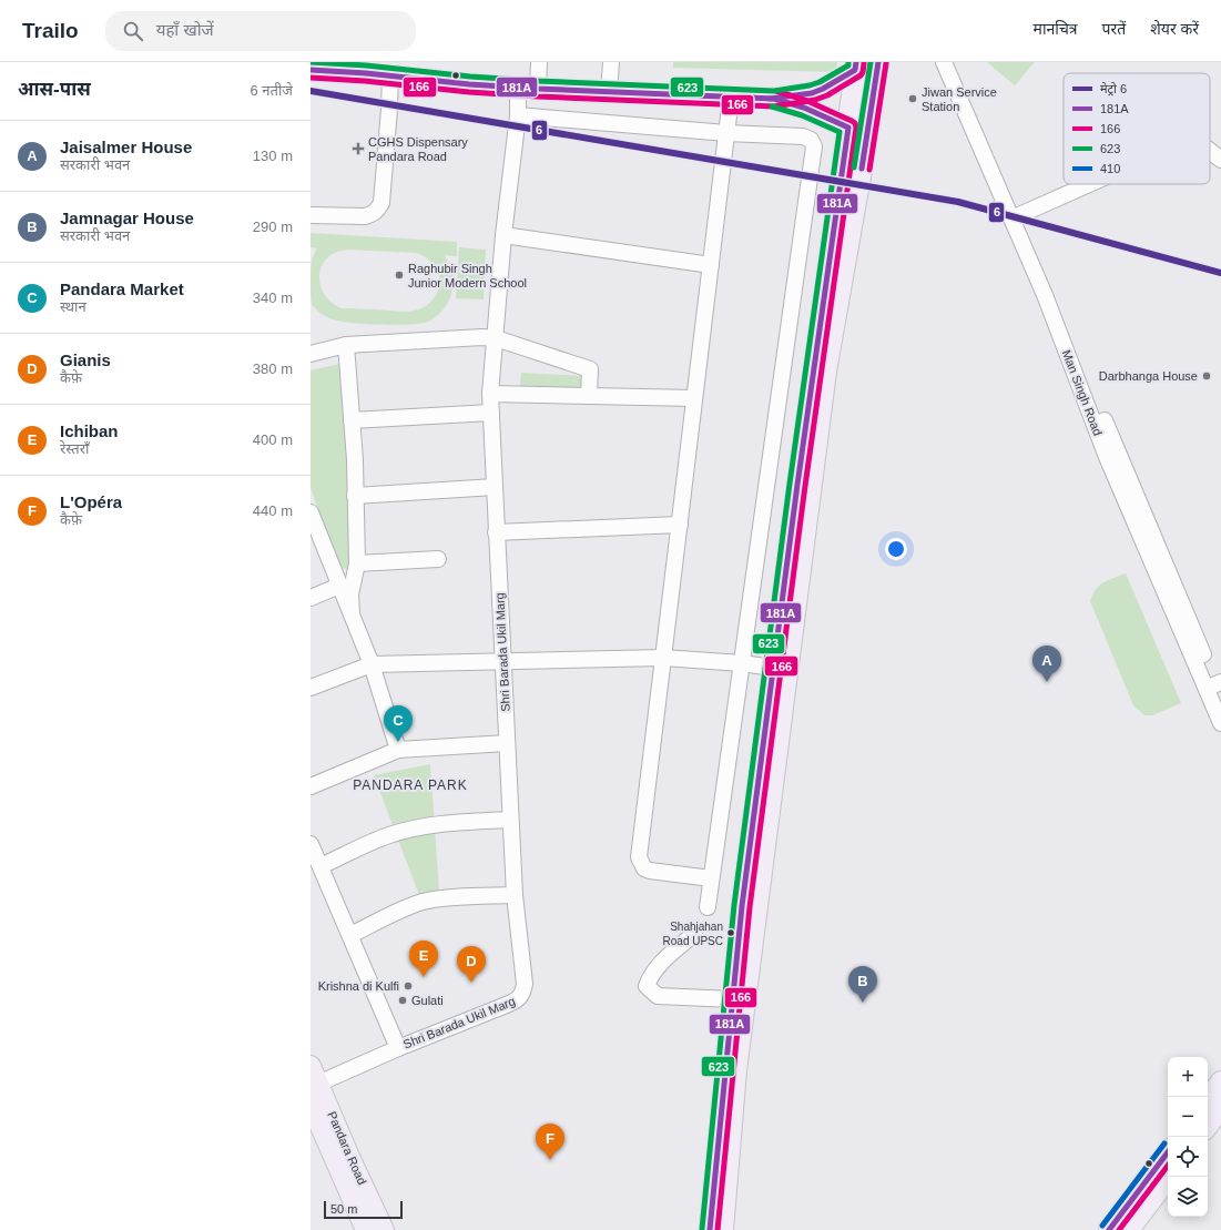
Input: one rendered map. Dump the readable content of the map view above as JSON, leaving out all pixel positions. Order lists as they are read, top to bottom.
{
  "streets": {
    "main road": ["Pandara Road"],
    "street": ["Man Singh Road", "Shri Barada Ukil Marg"]
  },
  "crossings": [
    ["Shri Barada Ukil Marg", "Pandara Road"]
  ],
  "districts": ["PANDARA PARK"],
  "places": {
    "other": [
      "Jiwan Service Station",
      "Raghubir Singh Junior Modern School",
      "Darbhanga House",
      "Shahjahan Road UPSC",
      "Krishna di Kulfi",
      "Gulati"
    ],
    "health": ["CGHS Dispensary Pandara Road"]
  },
  "lines": [
    "transit line 181A",
    "transit line 623",
    "transit line 166",
    "metro line 6",
    "transit line 410"
  ],
  "legend": [
    "मेट्रो 6",
    "181A",
    "166",
    "623",
    "410"
  ],
  "scale_bar": "50 m",
  "page": {
    "header": "Trailo",
    "search": "यहाँ खोजें",
    "nav": ["मानचित्र", "परतें", "शेयर करें"],
    "heading": ["आस-पास", "6 नतीजे"],
    "list": [
      {
        "mark": "A",
        "name": "Jaisalmer House",
        "note": "सरकारी भवन",
        "value": "130 m"
      },
      {
        "mark": "B",
        "name": "Jamnagar House",
        "note": "सरकारी भवन",
        "value": "290 m"
      },
      {
        "mark": "C",
        "name": "Pandara Market",
        "note": "स्थान",
        "value": "340 m"
      },
      {
        "mark": "D",
        "name": "Gianis",
        "note": "कैफ़े",
        "value": "380 m"
      },
      {
        "mark": "E",
        "name": "Ichiban",
        "note": "रेस्तराँ",
        "value": "400 m"
      },
      {
        "mark": "F",
        "name": "L'Opéra",
        "note": "कैफ़े",
        "value": "440 m"
      }
    ],
    "pins": [
      "A",
      "C",
      "E",
      "D",
      "B",
      "F"
    ],
    "map_buttons": ["+", "−"],
    "scale": "50 m"
  }
}
